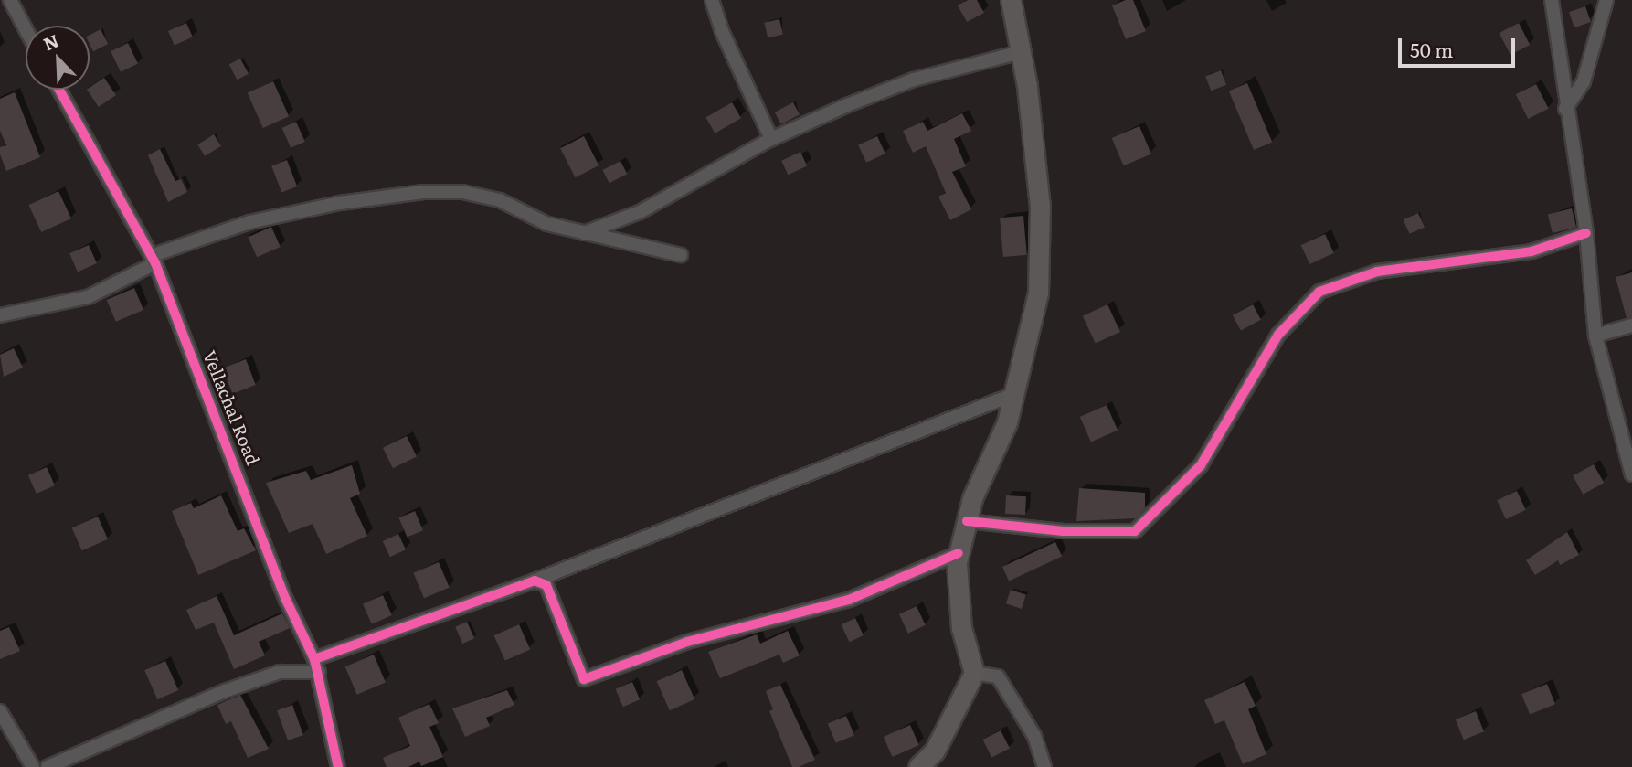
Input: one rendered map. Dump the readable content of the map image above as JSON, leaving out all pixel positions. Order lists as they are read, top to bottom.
{
  "streets": {
    "street": ["Vellachal Road"]
  },
  "scale_bar": "50 m",
  "north": "top left"
}
